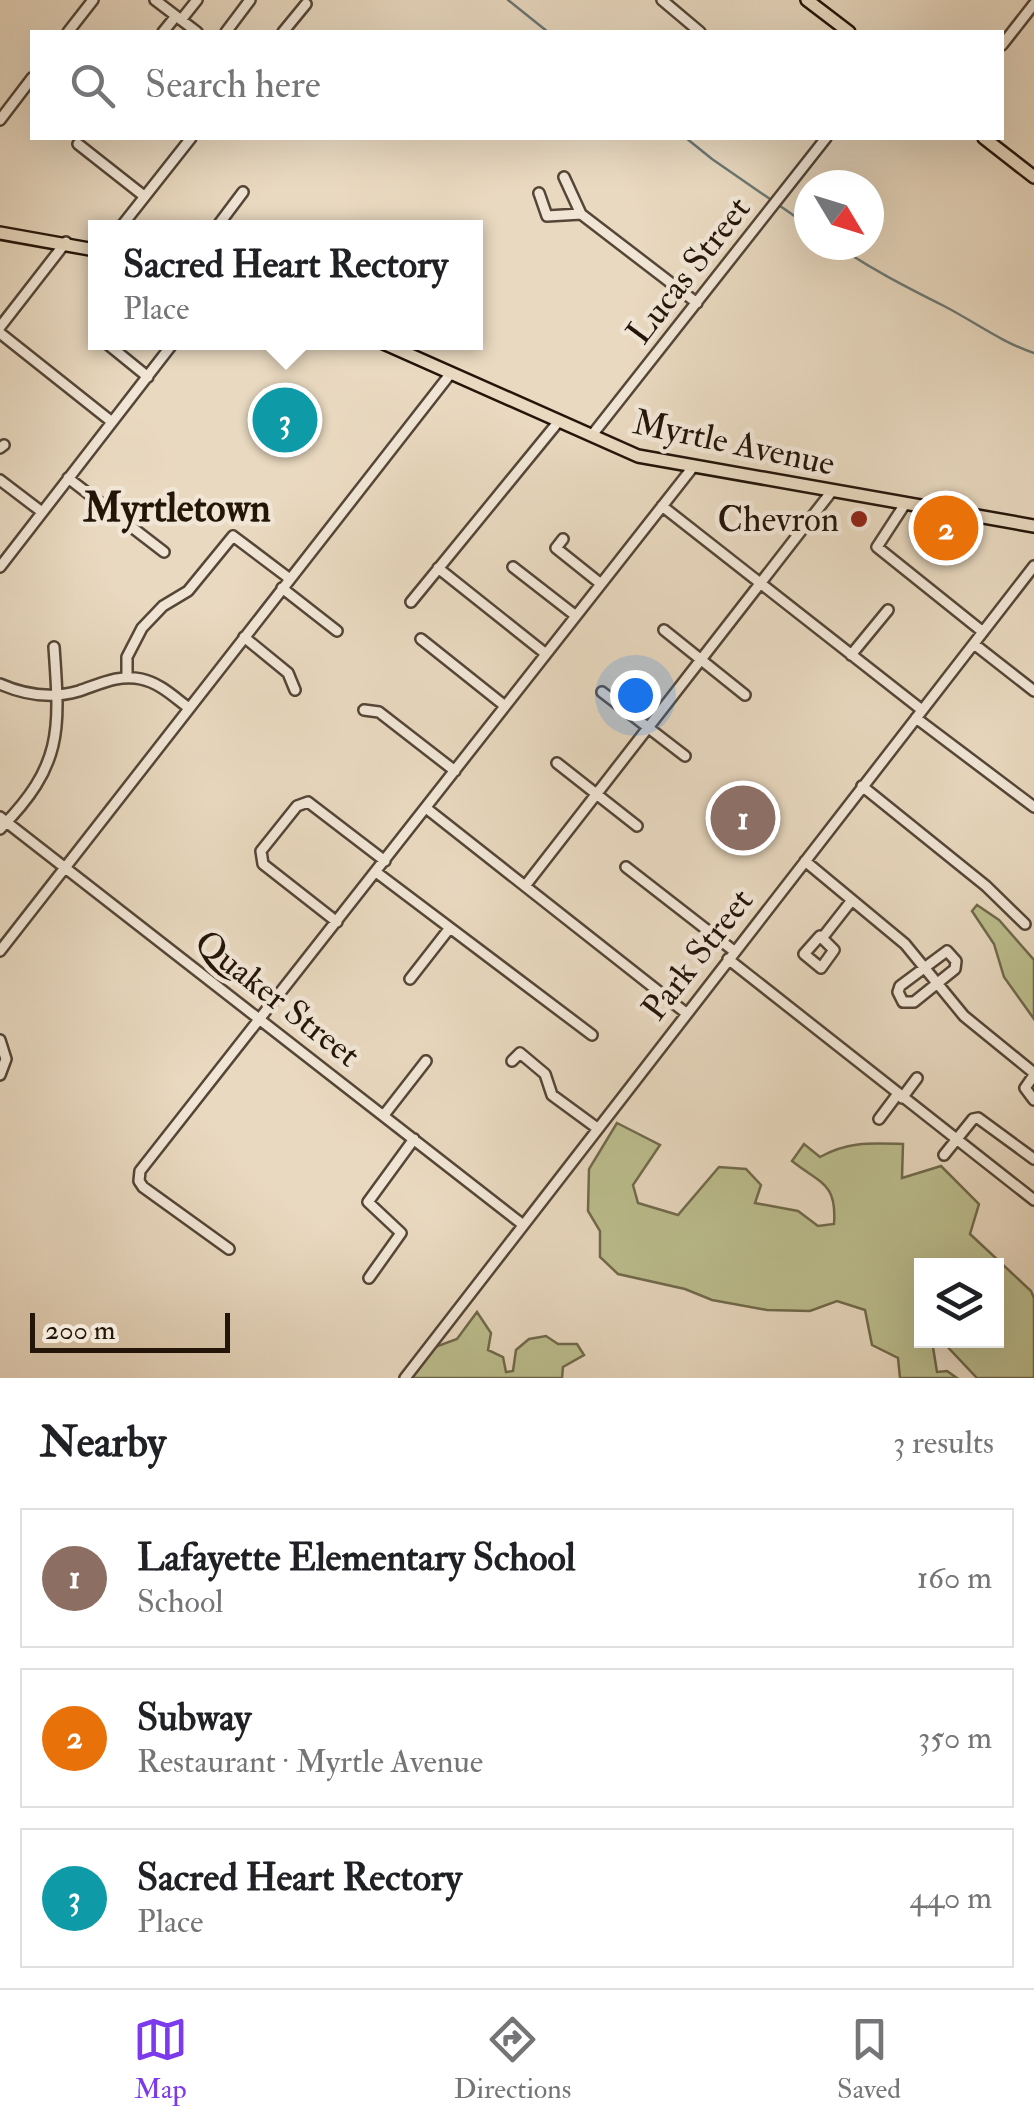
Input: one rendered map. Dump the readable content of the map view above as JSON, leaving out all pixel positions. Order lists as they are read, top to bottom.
{
  "streets": {
    "main road": ["Myrtle Avenue"],
    "street": ["Lucas Street", "Park Street", "Quaker Street"]
  },
  "crossings": [
    ["Lucas Street", "Myrtle Avenue"],
    ["Park Street", "Quaker Street"]
  ],
  "districts": ["Myrtletown"],
  "places": ["Chevron"],
  "scale_bar": "200 m",
  "north": "bottom right",
  "page": {
    "search": "Search here",
    "popup": ["Sacred Heart Rectory", "Place"],
    "pins": ["3", "2", "1"],
    "scale": "200 m",
    "heading": ["Nearby", "3 results"],
    "list": [
      {
        "mark": "1",
        "name": "Lafayette Elementary School",
        "note": "School",
        "value": "160 m"
      },
      {
        "mark": "2",
        "name": "Subway",
        "note": "Restaurant · Myrtle Avenue",
        "value": "350 m"
      },
      {
        "mark": "3",
        "name": "Sacred Heart Rectory",
        "note": "Place",
        "value": "440 m"
      }
    ],
    "nav": ["Map", "Directions", "Saved"]
  }
}
